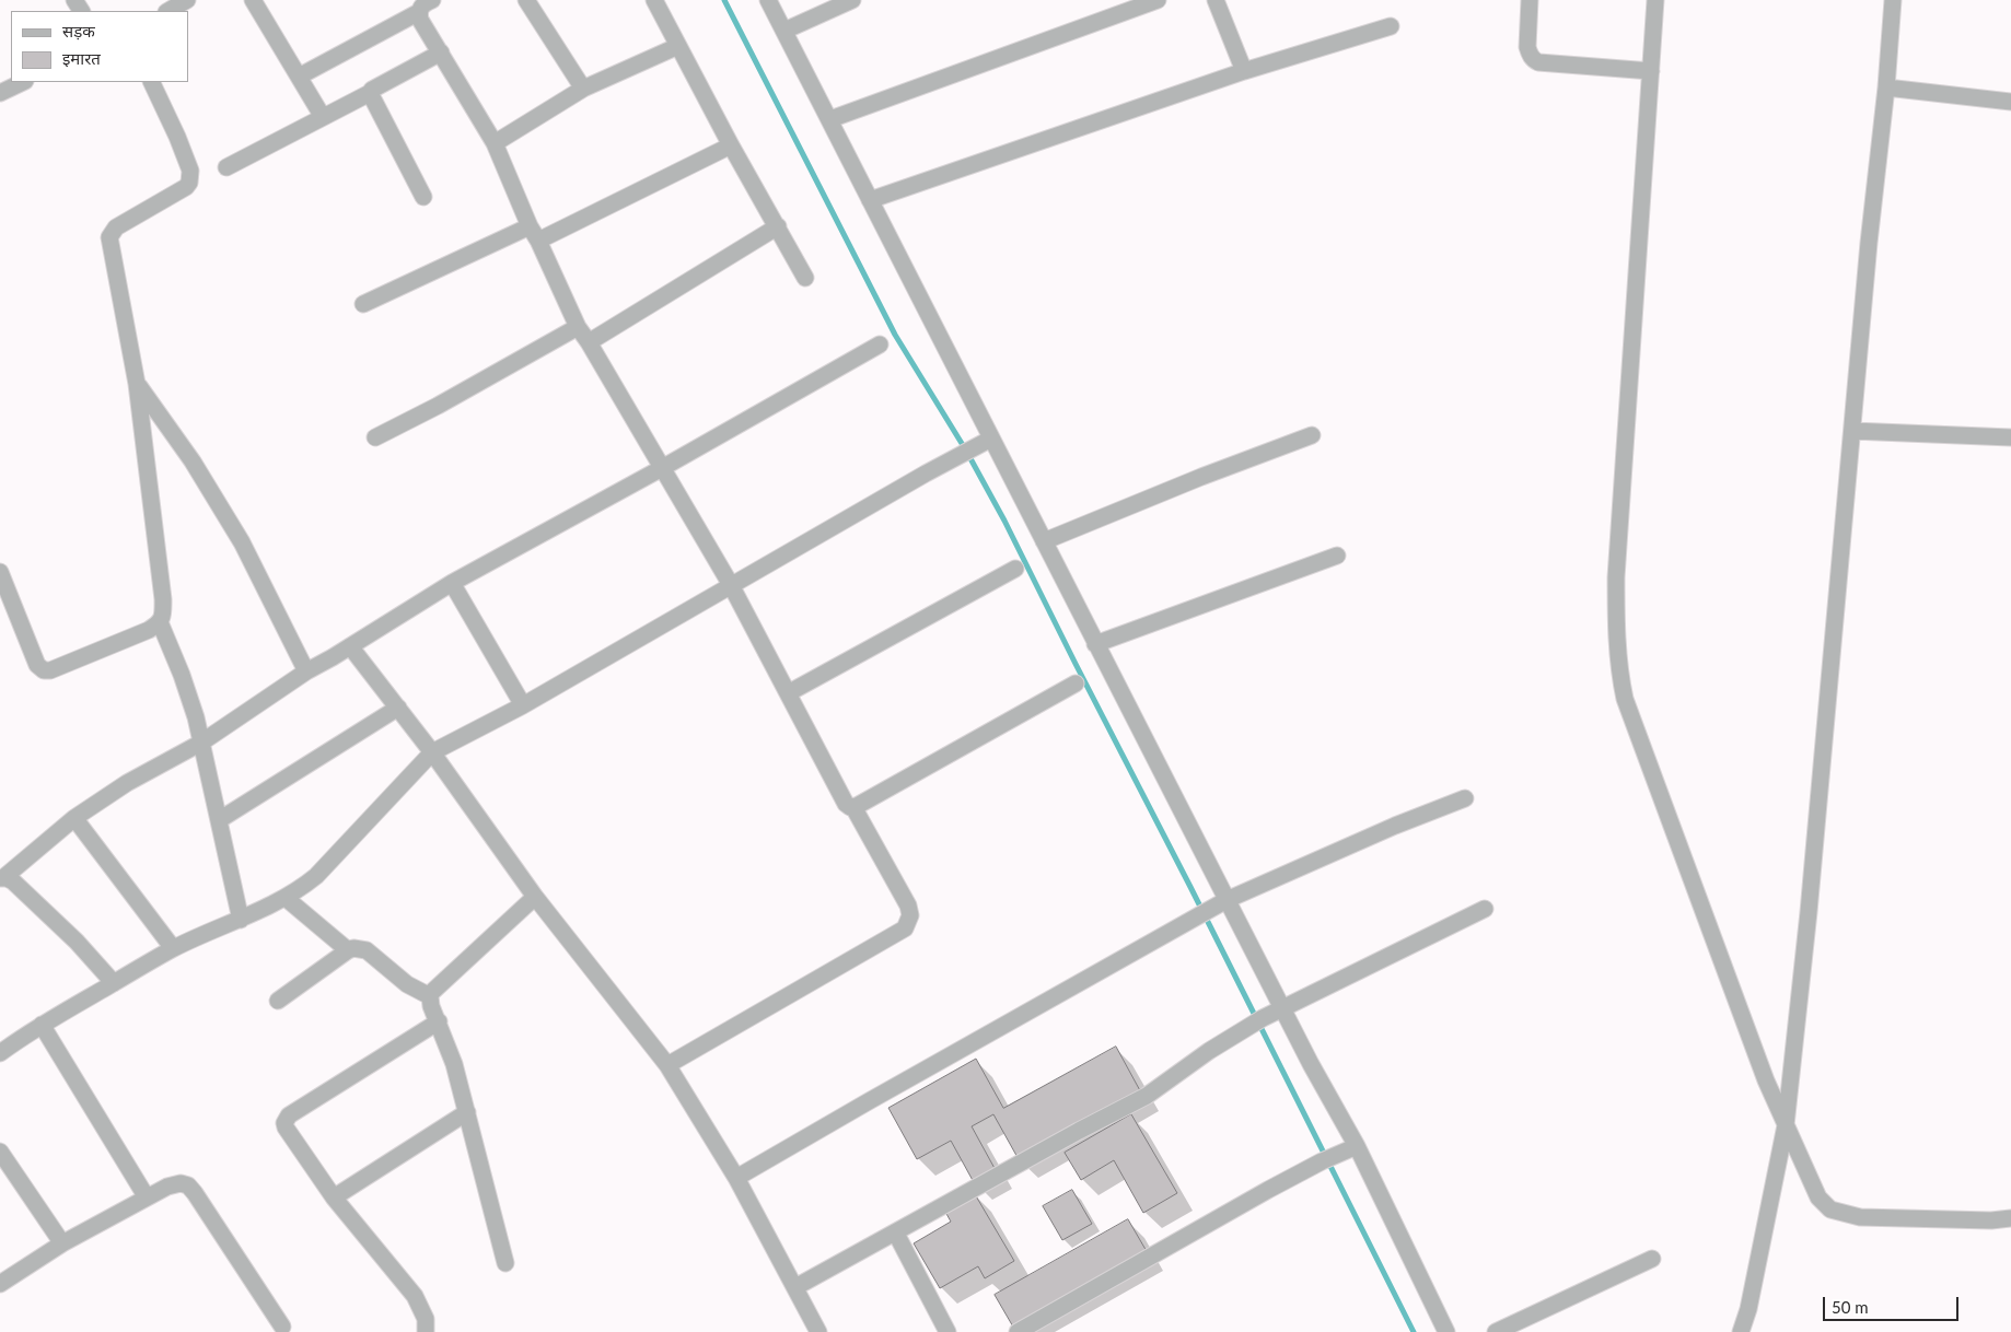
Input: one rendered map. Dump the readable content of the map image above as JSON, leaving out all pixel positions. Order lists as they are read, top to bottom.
{
  "legend": ["सड़क", "इमारत"],
  "scale_bar": "50 m"
}
